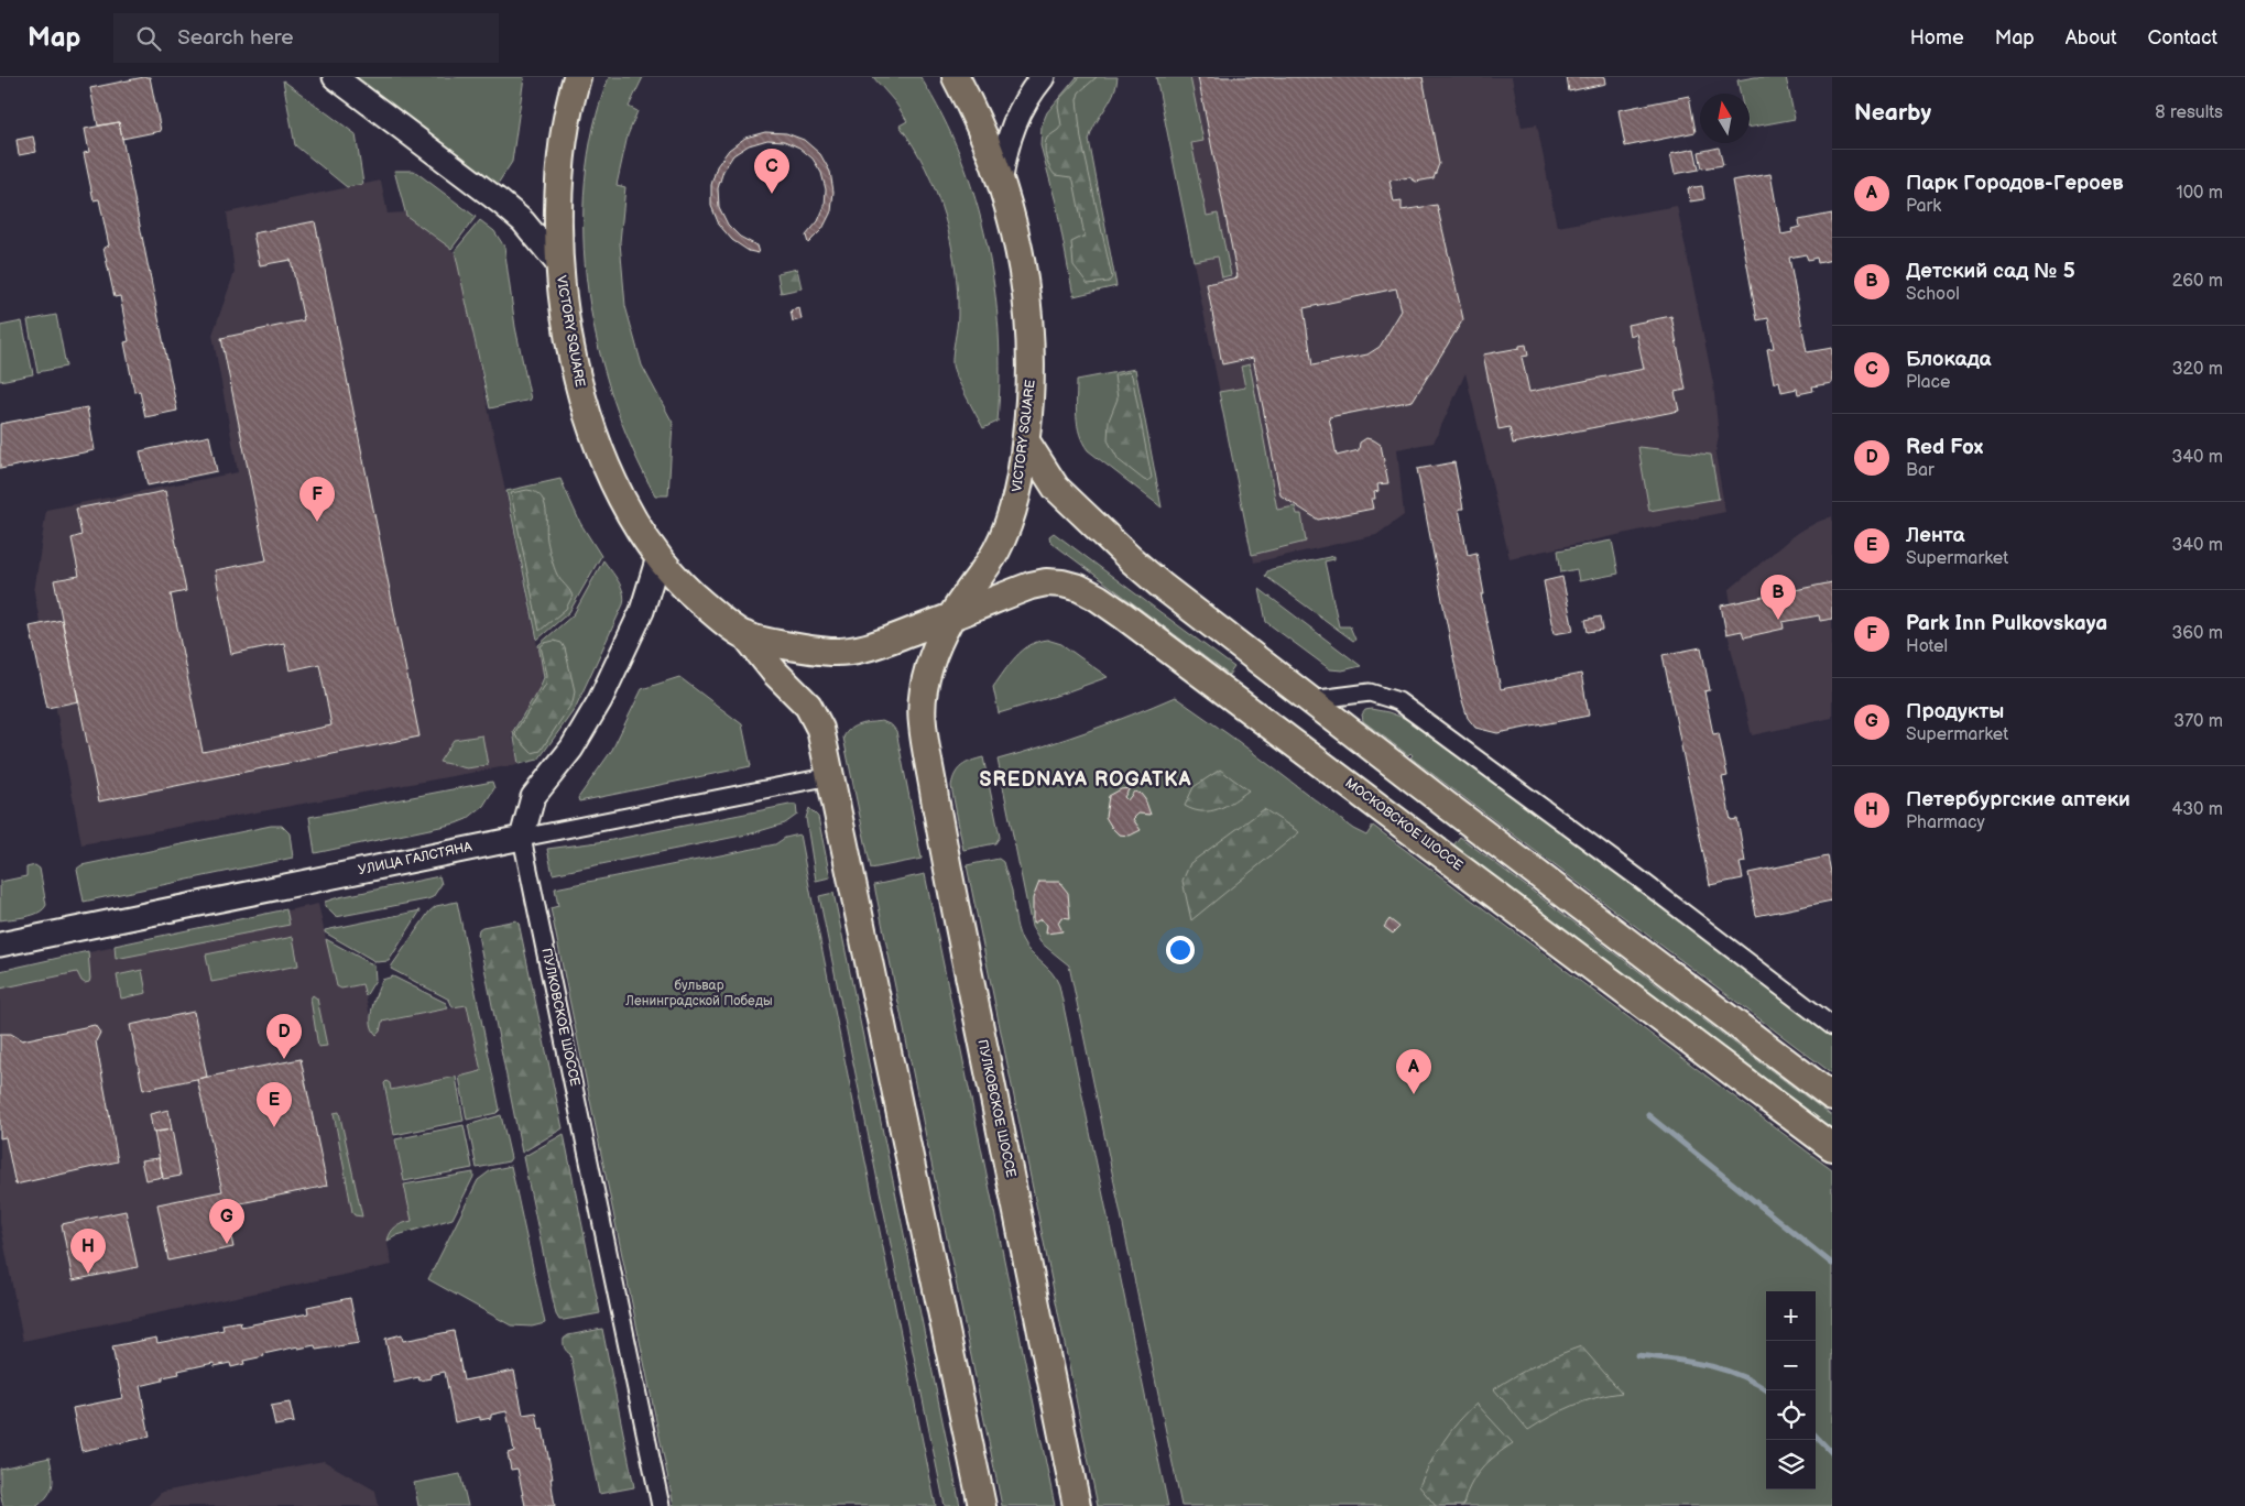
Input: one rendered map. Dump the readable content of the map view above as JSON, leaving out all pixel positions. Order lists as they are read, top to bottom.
{
  "streets": {
    "main road": ["VICTORY SQUARE", "МОСКОВСКОЕ ШОССЕ", "ПУЛКОВСКОЕ ШОССЕ"],
    "street": ["УЛИЦА ГАЛСТЯНА"]
  },
  "crossings": [
    ["VICTORY SQUARE", "МОСКОВСКОЕ ШОССЕ"],
    ["VICTORY SQUARE", "ПУЛКОВСКОЕ ШОССЕ"],
    ["МОСКОВСКОЕ ШОССЕ", "ПУЛКОВСКОЕ ШОССЕ"],
    ["УЛИЦА ГАЛСТЯНА", "ПУЛКОВСКОЕ ШОССЕ"]
  ],
  "districts": ["SREDNAYA ROGATKA"],
  "parks": ["бульвар Ленинградской Победы"],
  "north": "top",
  "page": {
    "header": "Map",
    "search": "Search here",
    "nav": [
      "Home",
      "Map",
      "About",
      "Contact"
    ],
    "heading": ["Nearby", "8 results"],
    "pins": [
      "C",
      "F",
      "B",
      "D",
      "A",
      "E",
      "G",
      "H"
    ],
    "list": [
      {
        "mark": "A",
        "name": "Парк Городов-Героев",
        "note": "Park",
        "value": "100 m"
      },
      {
        "mark": "B",
        "name": "Детский сад № 5",
        "note": "School",
        "value": "260 m"
      },
      {
        "mark": "C",
        "name": "Блокада",
        "note": "Place",
        "value": "320 m"
      },
      {
        "mark": "D",
        "name": "Red Fox",
        "note": "Bar",
        "value": "340 m"
      },
      {
        "mark": "E",
        "name": "Лента",
        "note": "Supermarket",
        "value": "340 m"
      },
      {
        "mark": "F",
        "name": "Park Inn Pulkovskaya",
        "note": "Hotel",
        "value": "360 m"
      },
      {
        "mark": "G",
        "name": "Продукты",
        "note": "Supermarket",
        "value": "370 m"
      },
      {
        "mark": "H",
        "name": "Петербургские аптеки",
        "note": "Pharmacy",
        "value": "430 m"
      }
    ],
    "map_buttons": ["+", "−"]
  }
}
